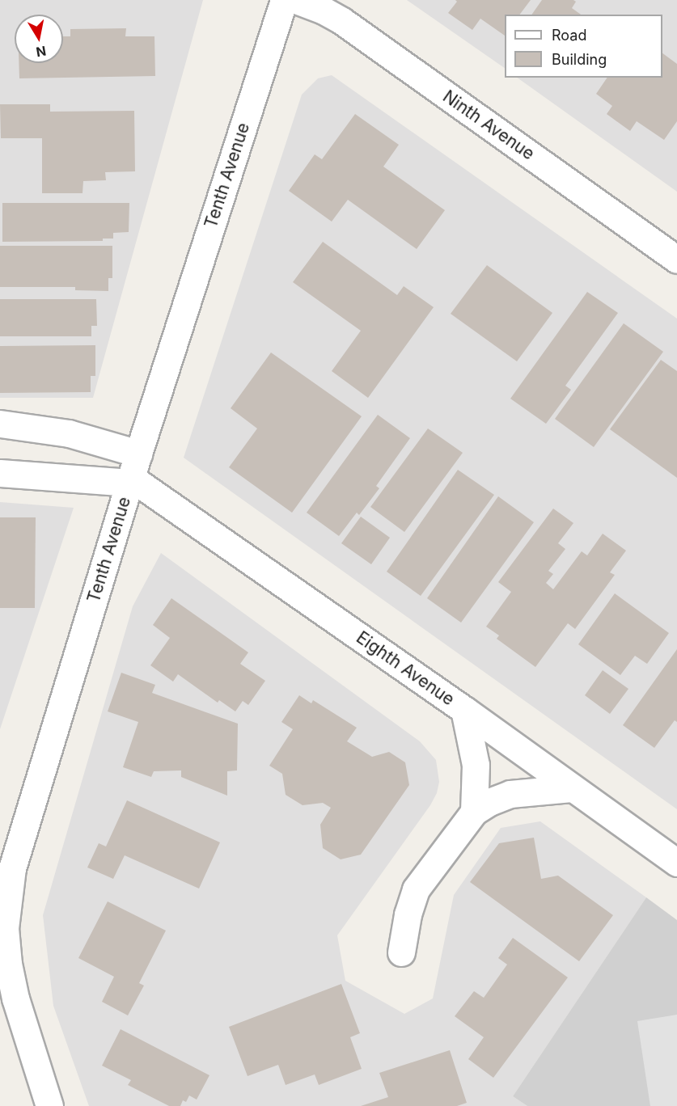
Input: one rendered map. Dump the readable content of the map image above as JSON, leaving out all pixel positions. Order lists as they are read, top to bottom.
{
  "streets": {
    "street": ["Ninth Avenue", "Tenth Avenue", "Eighth Avenue"]
  },
  "crossings": [
    ["Tenth Avenue", "Eighth Avenue"]
  ],
  "legend": ["Road", "Building"],
  "north": "bottom"
}
